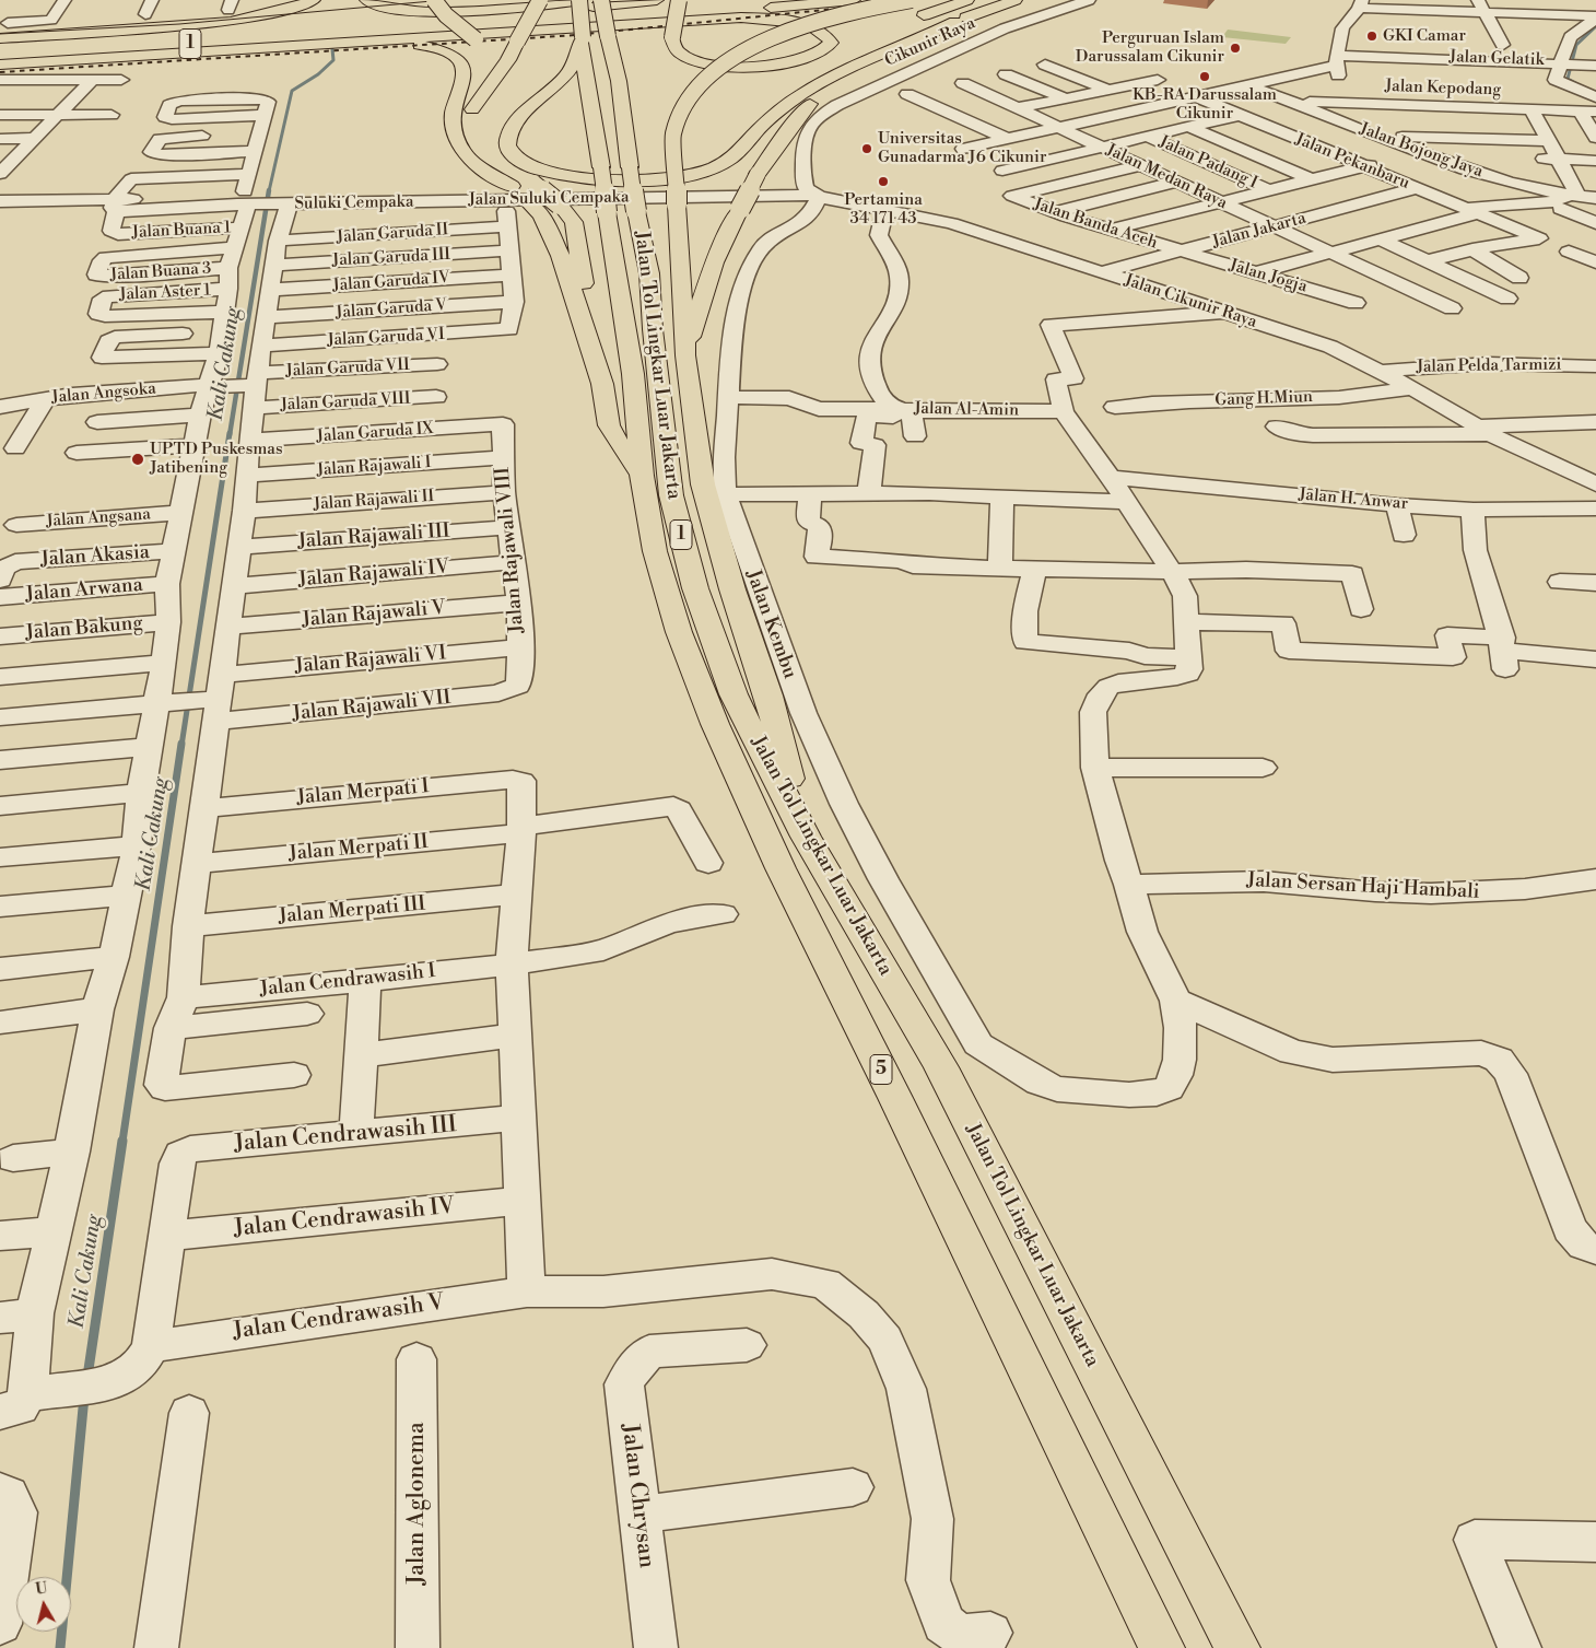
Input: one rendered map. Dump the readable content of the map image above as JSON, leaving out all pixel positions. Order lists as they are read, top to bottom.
{
  "streets": {
    "highway": ["1", "Jalan Tol Lingkar Luar Jakarta", "5"],
    "street": [
      "Cikunir Raya",
      "Jalan Gelatik",
      "Jalan Kepodang",
      "Jalan Bojong Jaya",
      "Jalan Pekanbaru",
      "Jalan Padang I",
      "Jalan Medan Raya",
      "Jalan Suluki Cempaka",
      "Suluki Cempaka",
      "Jalan Banda Aceh",
      "Jalan Buana 1",
      "Jalan Jakarta",
      "Jalan Garuda II",
      "Jalan Garuda III",
      "Jalan Buana 3",
      "Jalan Jogja",
      "Jalan Garuda IV",
      "Jalan Cikunir Raya",
      "Jalan Garuda V",
      "Jalan Garuda VI",
      "Jalan Pelda Tarmizi",
      "Jalan Garuda VII",
      "Jalan Angsoka",
      "Gang H.Miun",
      "Jalan Garuda VIII",
      "Jalan Al-Amin",
      "Jalan Garuda IX",
      "Jalan Rajawali I",
      "Jalan H. Anwar",
      "Jalan Rajawali II",
      "Jalan Angsana",
      "Jalan Rajawali III",
      "Jalan Rajawali VIII",
      "Jalan Akasia",
      "Jalan Rajawali IV",
      "Jalan Arwana",
      "Jalan Rajawali V",
      "Jalan Kembu",
      "Jalan Bakung",
      "Jalan Rajawali VI",
      "Jalan Rajawali VII",
      "Jalan Merpati I",
      "Jalan Merpati II",
      "Jalan Sersan Haji Hambali",
      "Jalan Merpati III",
      "Jalan Cendrawasih I",
      "Jalan Cendrawasih III",
      "Jalan Cendrawasih IV",
      "Jalan Cendrawasih V",
      "Jalan Chrysan",
      "Jalan Aglonema"
    ]
  },
  "crossings": [
    ["Cikunir Raya", "Jalan Suluki Cempaka"],
    ["Cikunir Raya", "Jalan Cikunir Raya"],
    ["Cikunir Raya", "Jalan Kembu"],
    ["Jalan Kepodang", "Jalan Bojong Jaya"],
    ["Jalan Pekanbaru", "Jalan Jakarta"],
    ["Jalan Medan Raya", "Jalan Banda Aceh"],
    ["Jalan Medan Raya", "Jalan Jakarta"],
    ["Jalan Suluki Cempaka", "Suluki Cempaka"],
    ["Jalan Suluki Cempaka", "Jalan Cikunir Raya"],
    ["Jalan Suluki Cempaka", "Jalan Kembu"],
    ["Suluki Cempaka", "Jalan Buana 1"],
    ["Suluki Cempaka", "Jalan Buana 3"],
    ["Jalan Banda Aceh", "Jalan Jakarta"],
    ["Jalan Banda Aceh", "Jalan Jogja"],
    ["Jalan Buana 1", "Jalan Buana 3"],
    ["Jalan Jakarta", "Jalan Jogja"],
    ["Jalan Jakarta", "Jalan Cikunir Raya"],
    ["Jalan Garuda II", "Jalan Garuda III"],
    ["Jalan Cikunir Raya", "Jalan Pelda Tarmizi"],
    ["Jalan Cikunir Raya", "Gang H.Miun"],
    ["Jalan Cikunir Raya", "Jalan Al-Amin"],
    ["Jalan Cikunir Raya", "Jalan Kembu"],
    ["Jalan Garuda V", "Jalan Garuda VI"],
    ["Jalan Garuda VII", "Jalan Angsoka"],
    ["Jalan Garuda VII", "Jalan Garuda VIII"],
    ["Jalan Angsoka", "Jalan Garuda VIII"],
    ["Jalan Garuda IX", "Jalan Rajawali VIII"],
    ["Jalan Rajawali I", "Jalan Rajawali VIII"],
    ["Jalan Rajawali II", "Jalan Rajawali VIII"],
    ["Jalan Rajawali III", "Jalan Rajawali VIII"],
    ["Jalan Rajawali VIII", "Jalan Rajawali IV"],
    ["Jalan Rajawali VIII", "Jalan Rajawali V"],
    ["Jalan Rajawali VIII", "Jalan Rajawali VI"],
    ["Jalan Rajawali VIII", "Jalan Rajawali VII"],
    ["Jalan Rajawali VI", "Jalan Rajawali VII"],
    ["Jalan Merpati I", "Jalan Merpati II"],
    ["Jalan Cendrawasih III", "Jalan Cendrawasih IV"]
  ],
  "water": ["Kali Cakung"],
  "places": [
    "GKI Camar",
    "Perguruan Islam Darussalam Cikunir",
    "KB-RA Darussalam Cikunir",
    "Universitas Gunadarma J6 Cikunir",
    "Pertamina 34 171 43",
    "UPTD Puskesmas Jatibening"
  ],
  "north": "top"
}
